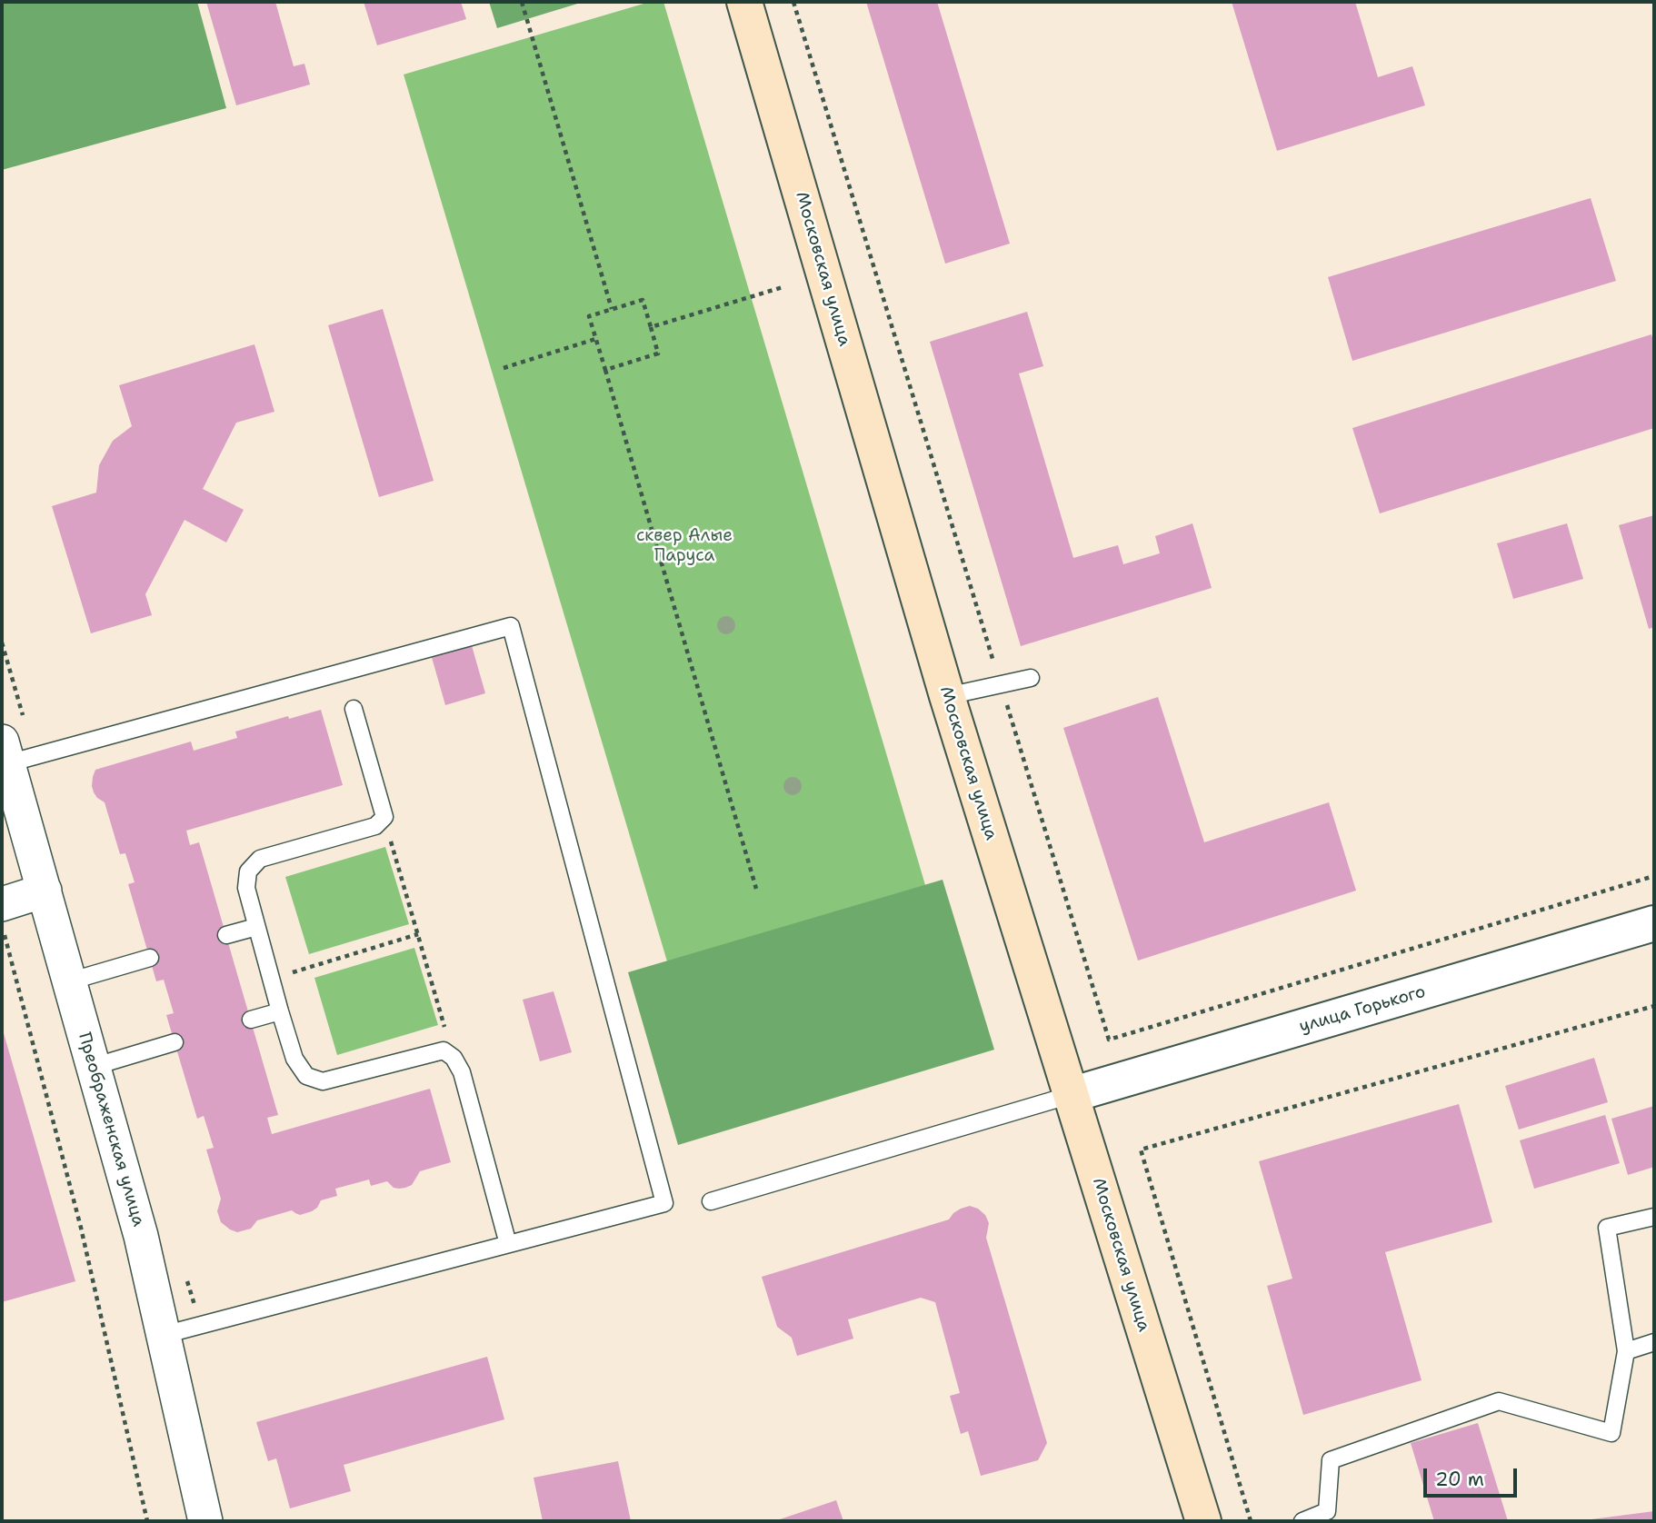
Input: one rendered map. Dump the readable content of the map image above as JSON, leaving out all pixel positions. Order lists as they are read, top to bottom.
{
  "streets": {
    "main road": ["Московская улица"],
    "street": ["улица Горького", "Преображенская улица"]
  },
  "crossings": [
    ["Московская улица", "улица Горького"]
  ],
  "parks": ["сквер Алые Паруса"],
  "scale_bar": "20 m"
}
